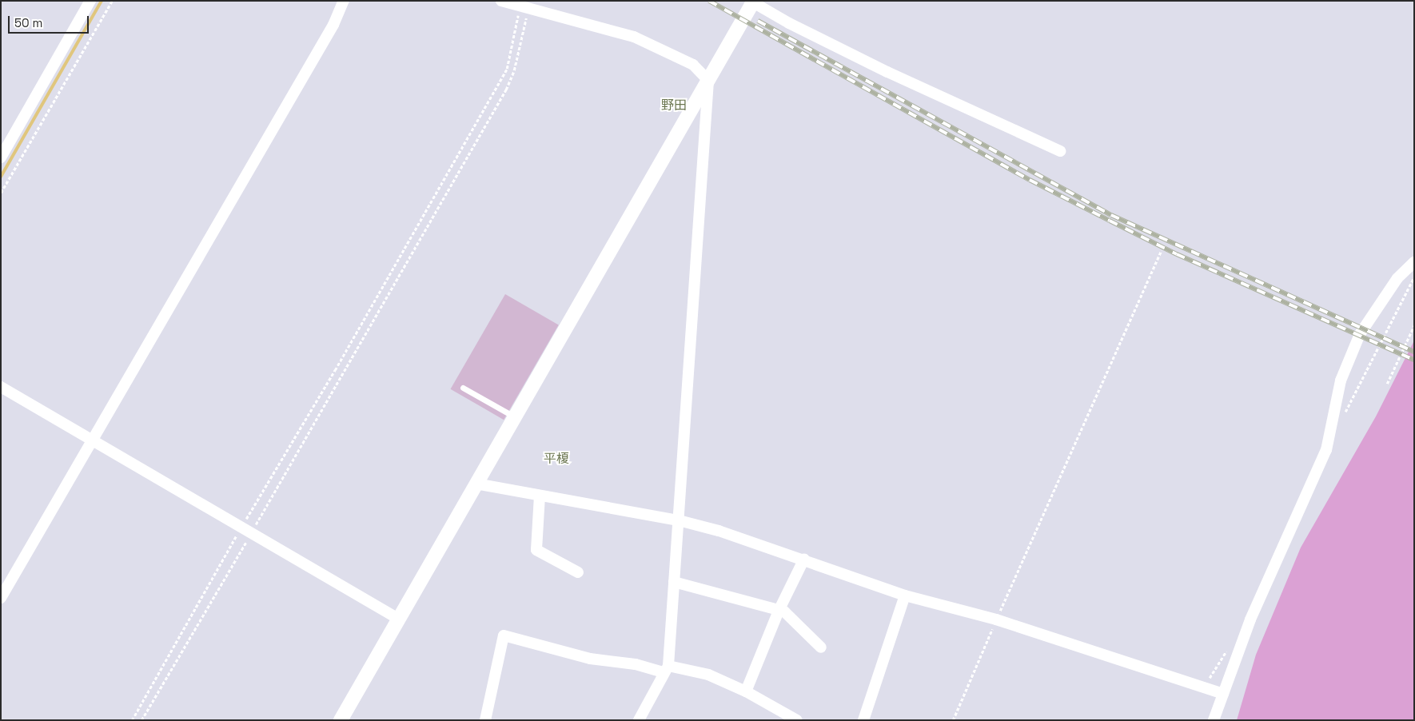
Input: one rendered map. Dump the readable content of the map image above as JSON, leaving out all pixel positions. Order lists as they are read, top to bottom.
{
  "districts": ["野田", "平榎"],
  "scale_bar": "50 m"
}
